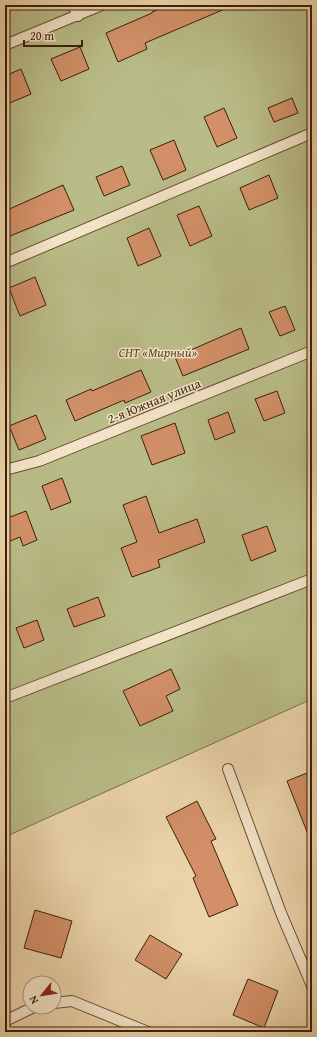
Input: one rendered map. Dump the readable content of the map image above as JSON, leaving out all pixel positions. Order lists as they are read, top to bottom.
{
  "streets": {
    "lane": ["2-я Южная улица"]
  },
  "parks": ["СНТ «Мирный»"],
  "scale_bar": "20 m",
  "north": "bottom left"
}
